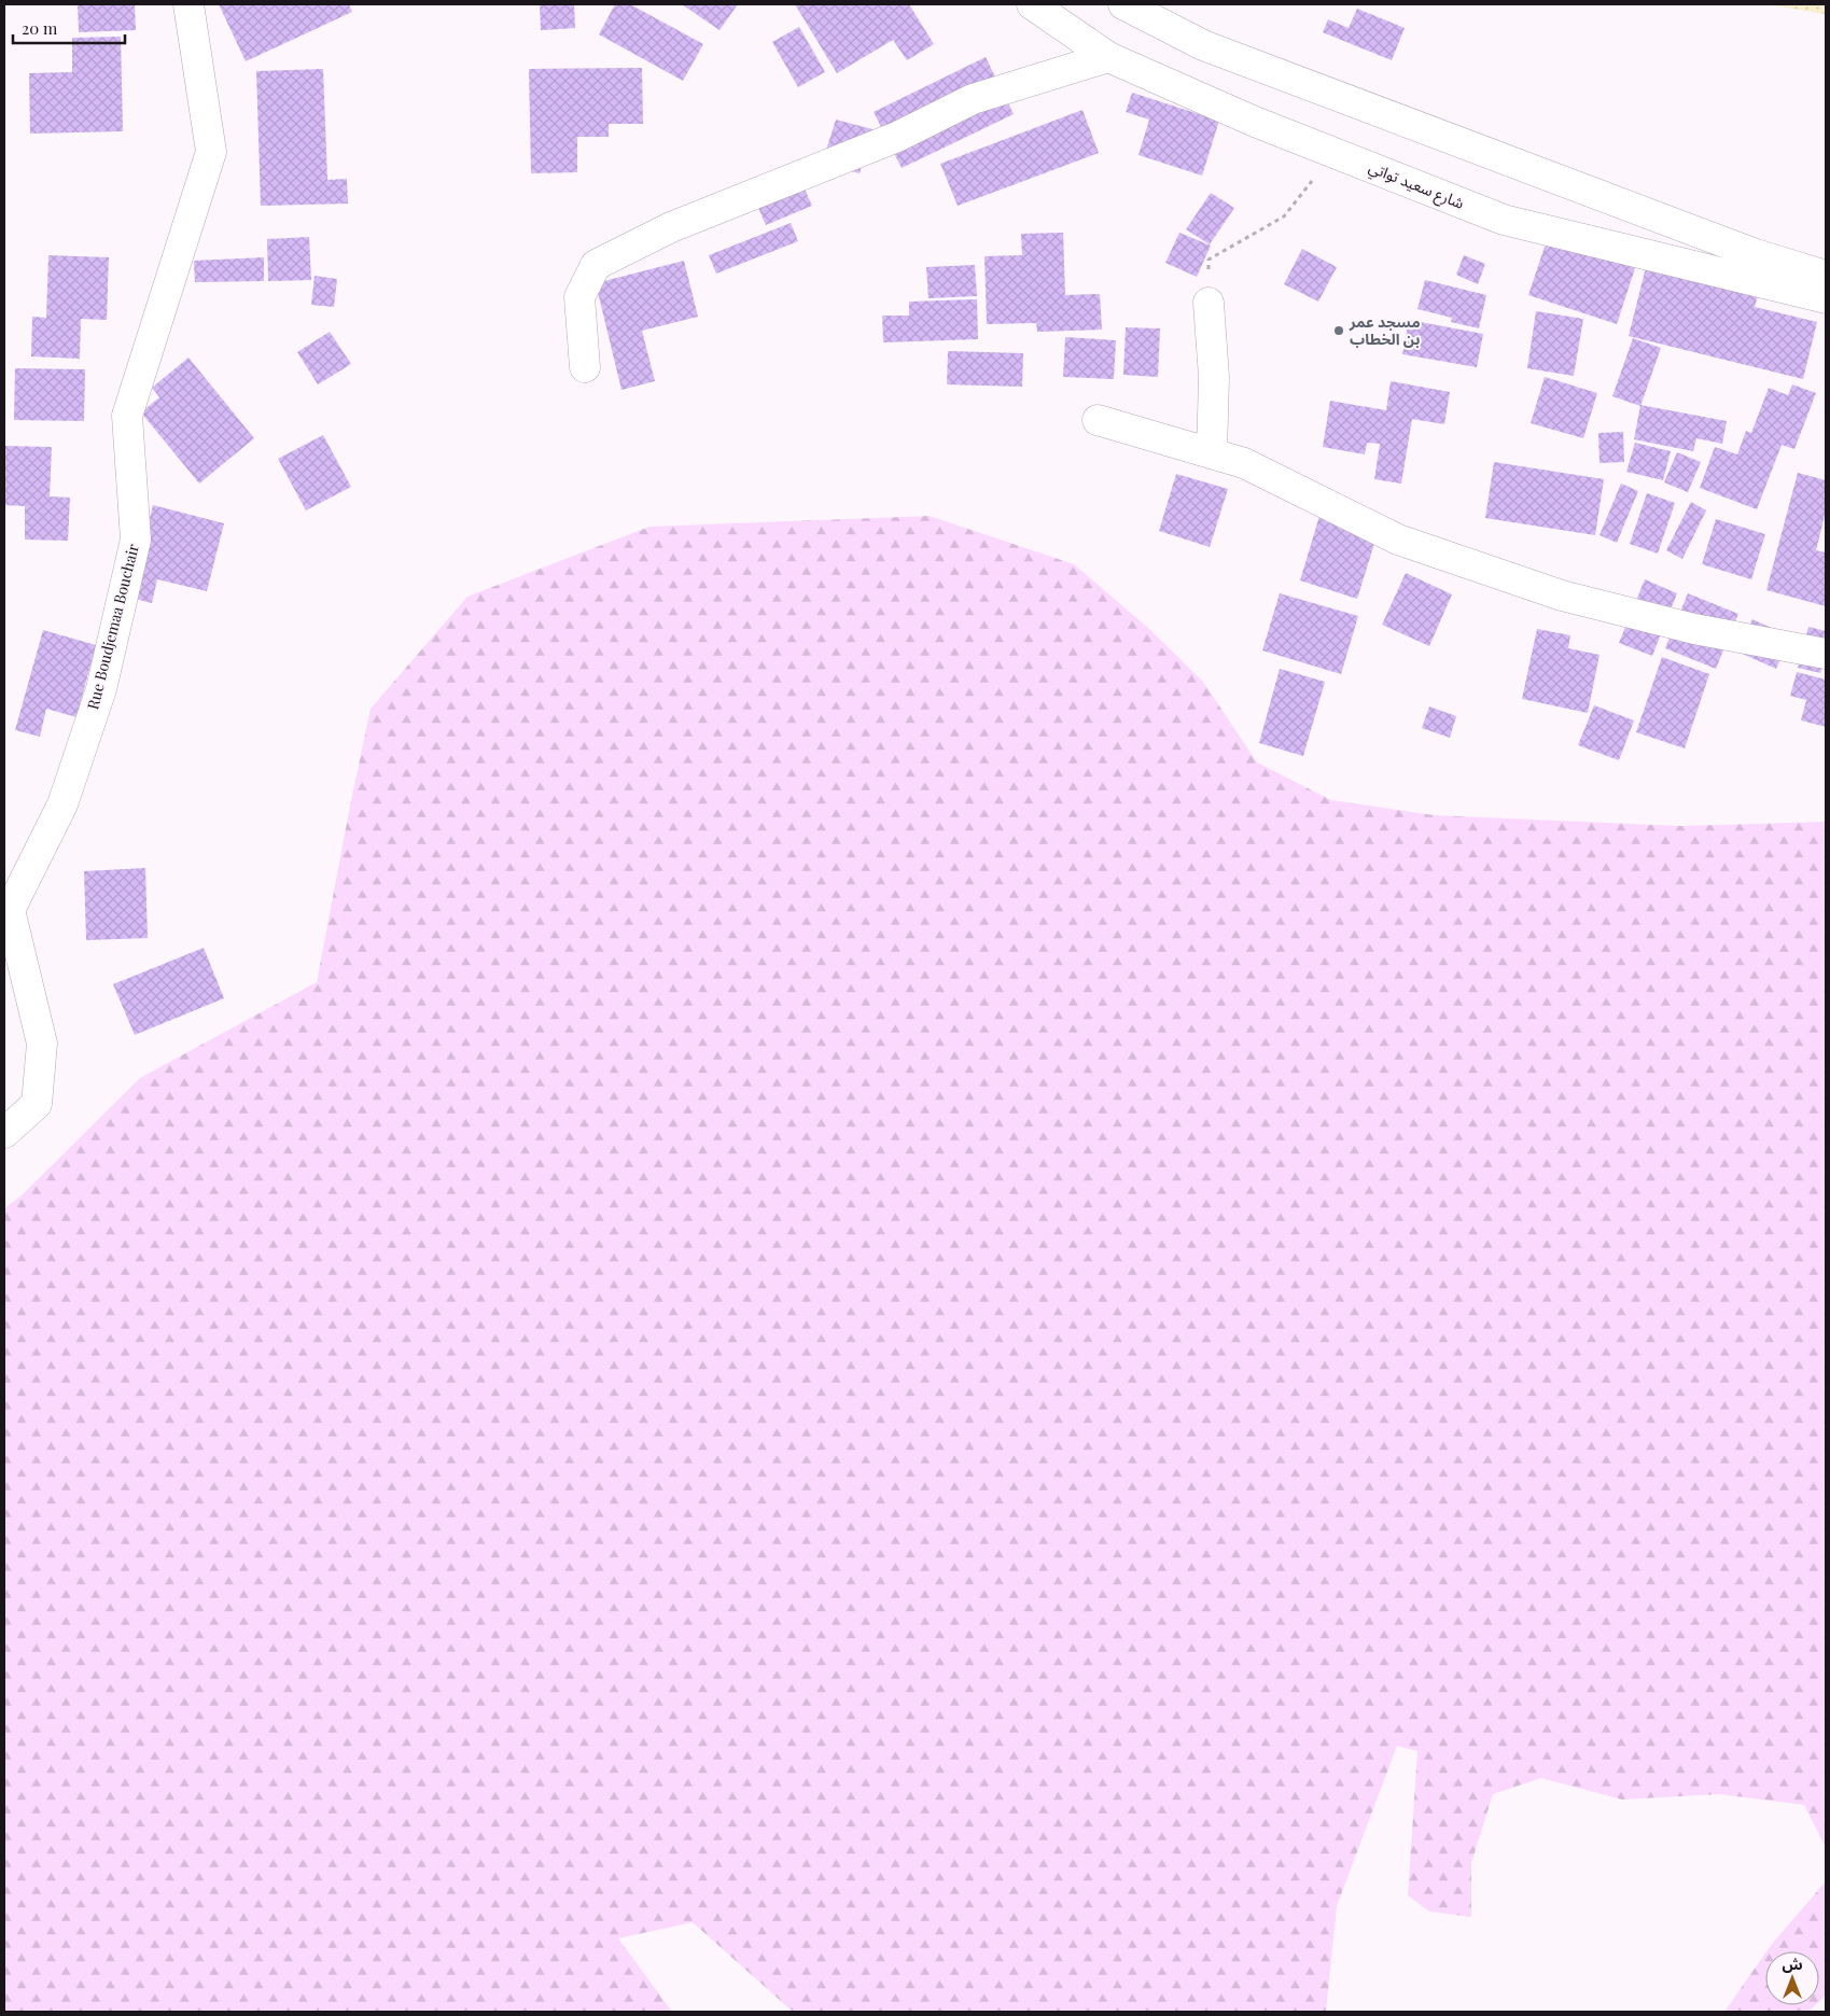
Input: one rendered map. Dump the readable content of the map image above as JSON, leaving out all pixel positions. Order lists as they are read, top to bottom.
{
  "streets": {
    "street": ["شارع سعيد تواتي", "Rue Boudjemaa Bouchair"]
  },
  "places": ["مسجد عمر بن الخطاب"],
  "scale_bar": "20 m",
  "north": "top"
}
